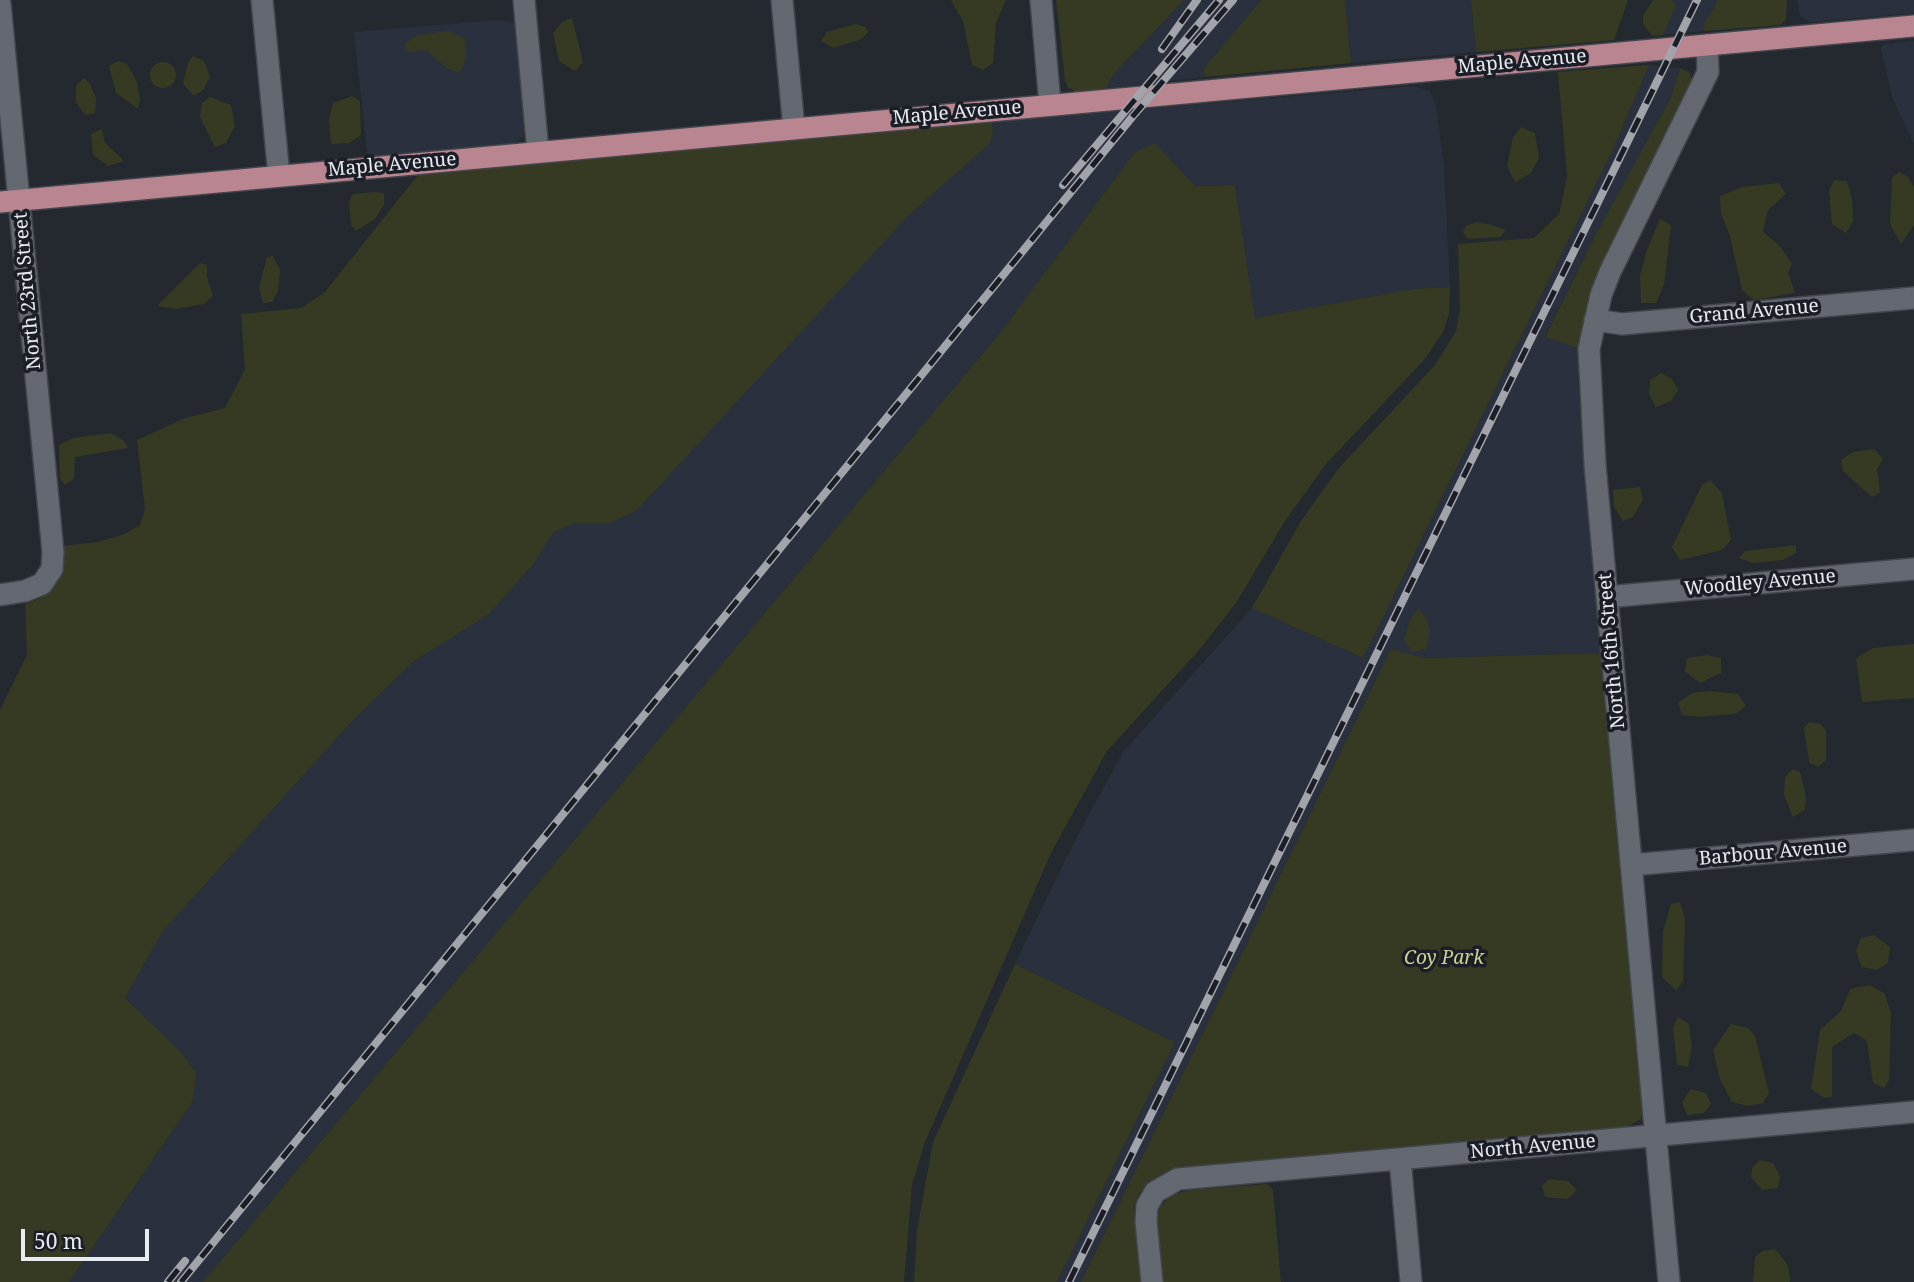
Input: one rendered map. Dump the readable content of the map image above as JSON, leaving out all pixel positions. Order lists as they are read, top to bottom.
{
  "streets": {
    "main road": ["Maple Avenue"],
    "street": [
      "North 23rd Street",
      "Grand Avenue",
      "Woodley Avenue",
      "North 16th Street",
      "Barbour Avenue",
      "North Avenue"
    ]
  },
  "crossings": [
    ["Maple Avenue", "North 23rd Street"],
    ["Maple Avenue", "North 16th Street"],
    ["Grand Avenue", "North 16th Street"],
    ["Woodley Avenue", "North 16th Street"],
    ["North 16th Street", "Barbour Avenue"],
    ["North 16th Street", "North Avenue"]
  ],
  "parks": ["Coy Park"],
  "scale_bar": "50 m"
}
